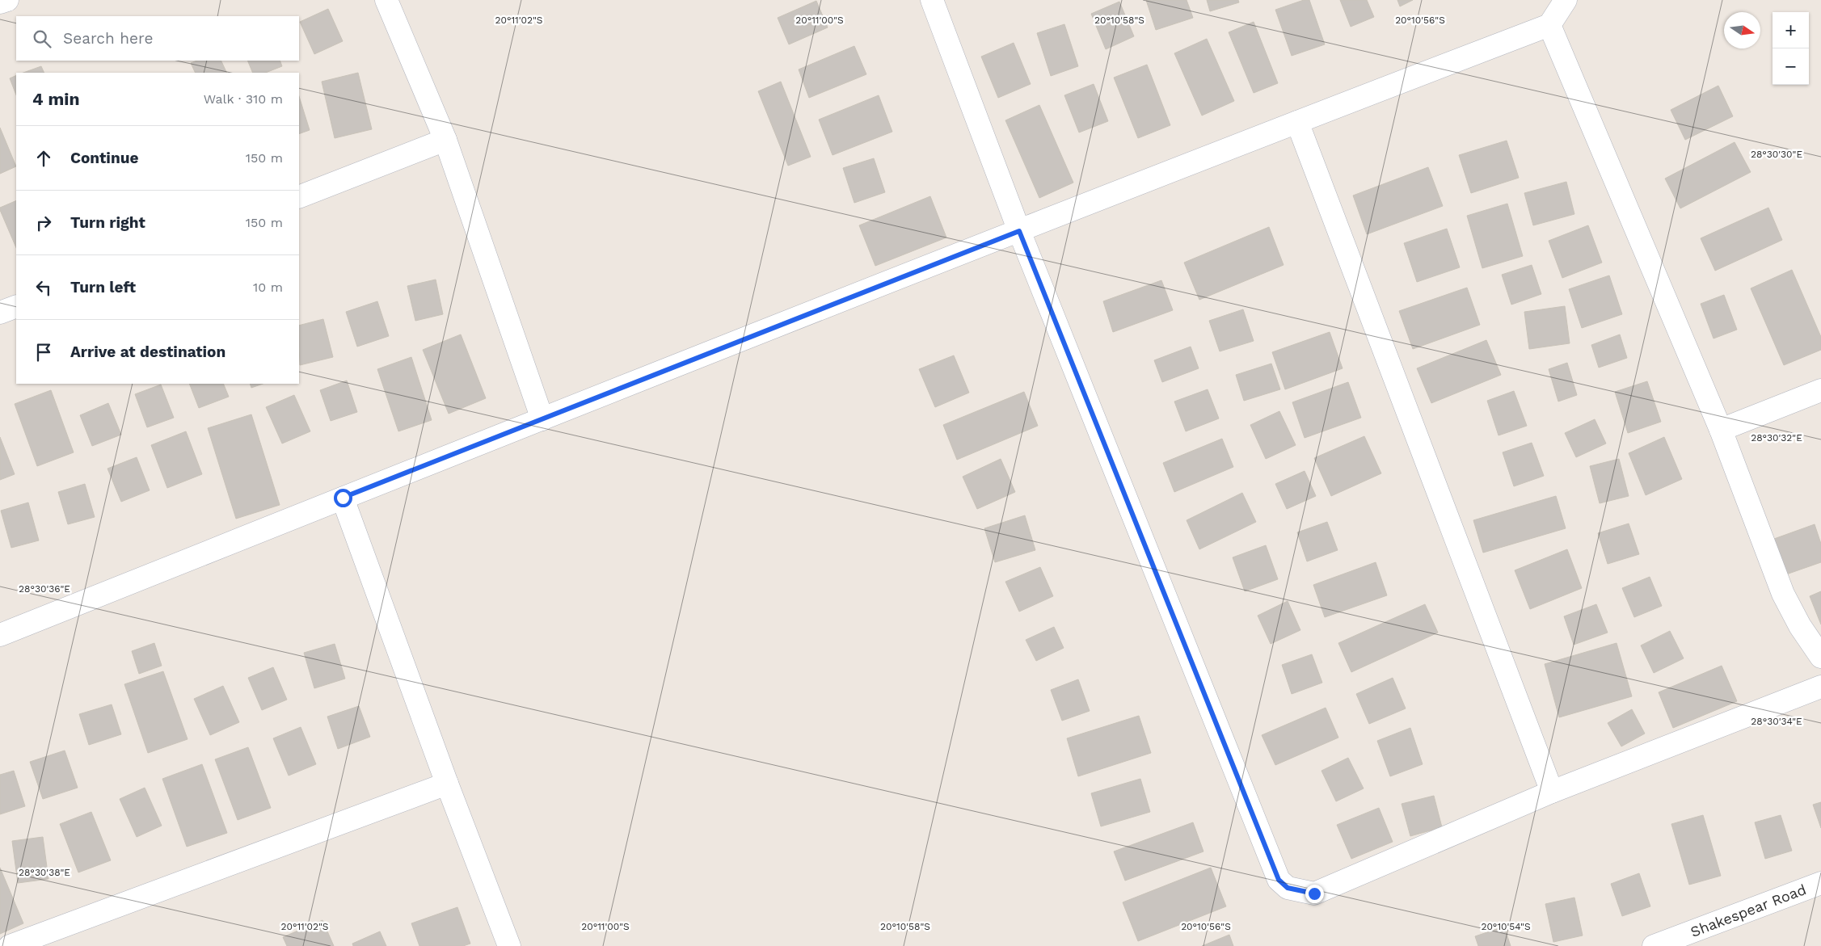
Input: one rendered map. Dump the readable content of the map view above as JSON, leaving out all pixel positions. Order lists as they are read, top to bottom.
{
  "streets": {
    "street": ["Shakespear Road"]
  },
  "north": "right",
  "page": {
    "map_buttons": ["+", "−"],
    "search": "Search here",
    "heading": ["4 min", "Walk · 310 m"],
    "list": [
      ["Continue", "150 m"],
      ["Turn right", "150 m"],
      ["Turn left", "10 m"],
      "Arrive at destination"
    ]
  },
  "coordinates": [
    "20°11'02\"S",
    "20°11'00\"S",
    "20°10'58\"S",
    "20°10'56\"S",
    "28°30'30\"E",
    "28°30'32\"E",
    "28°30'36\"E",
    "28°30'34\"E",
    "28°30'38\"E",
    "20°10'54\"S"
  ]
}
